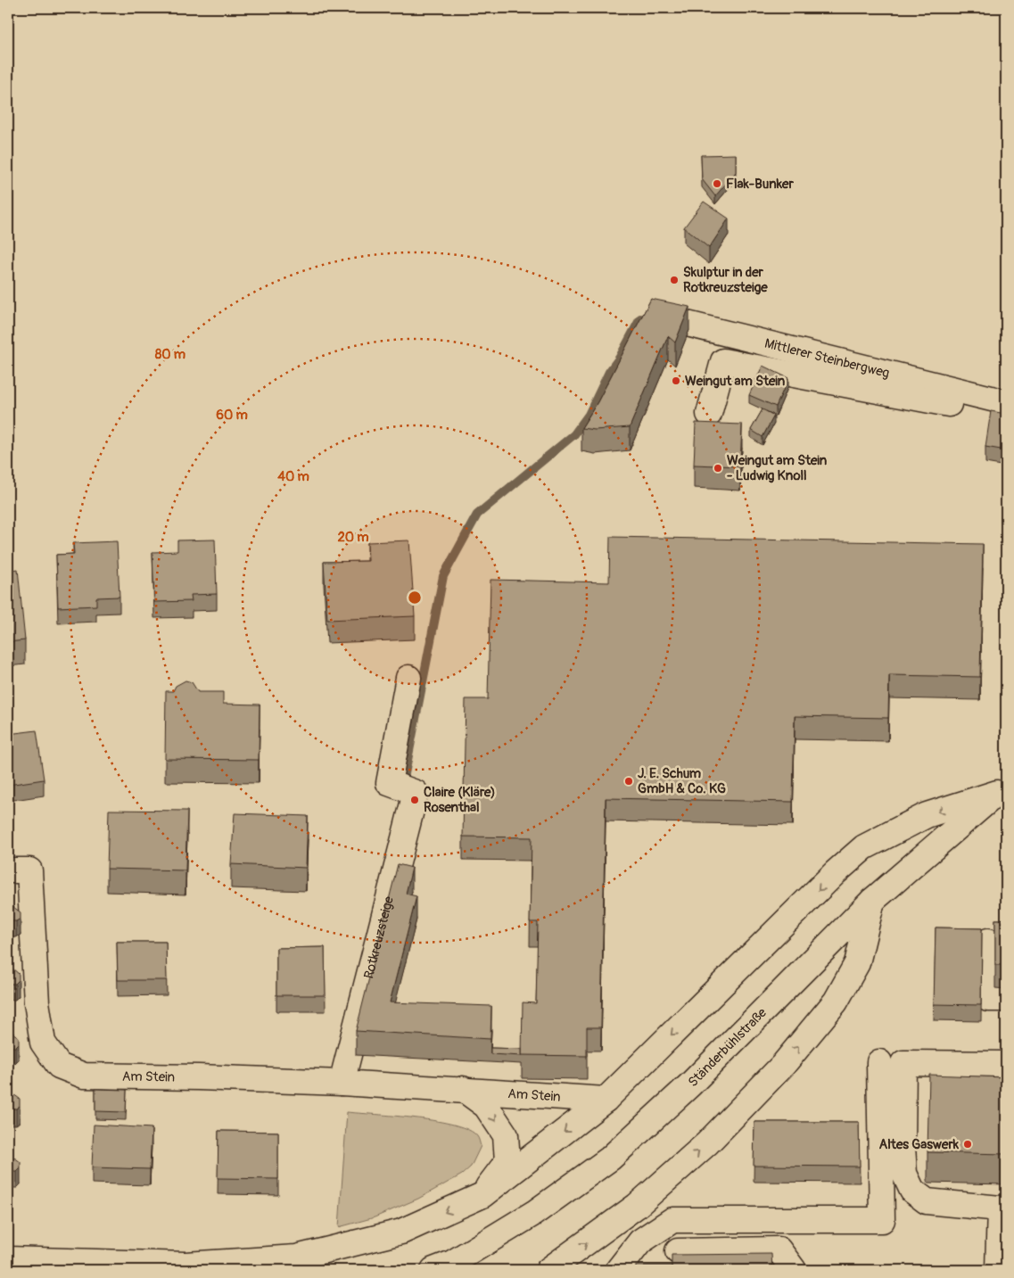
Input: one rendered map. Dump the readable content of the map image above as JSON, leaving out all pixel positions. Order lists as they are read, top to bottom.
{
  "streets": {
    "main road": [
      "Mittlerer Steinbergweg",
      "Rotkreuzsteige",
      "Ständerbühlstraße",
      "Am Stein"
    ]
  },
  "crossings": [
    ["Rotkreuzsteige", "Am Stein"]
  ],
  "places": [
    "Flak-Bunker",
    "Skulptur in der Rotkreuzsteige",
    "Weingut am Stein",
    "Weingut am Stein - Ludwig Knoll",
    "J. E. Schum GmbH & Co. KG",
    "Claire (Kläre) Rosenthal",
    "Altes Gaswerk"
  ],
  "rings": [
    "80 m",
    "60 m",
    "40 m",
    "20 m"
  ]
}
